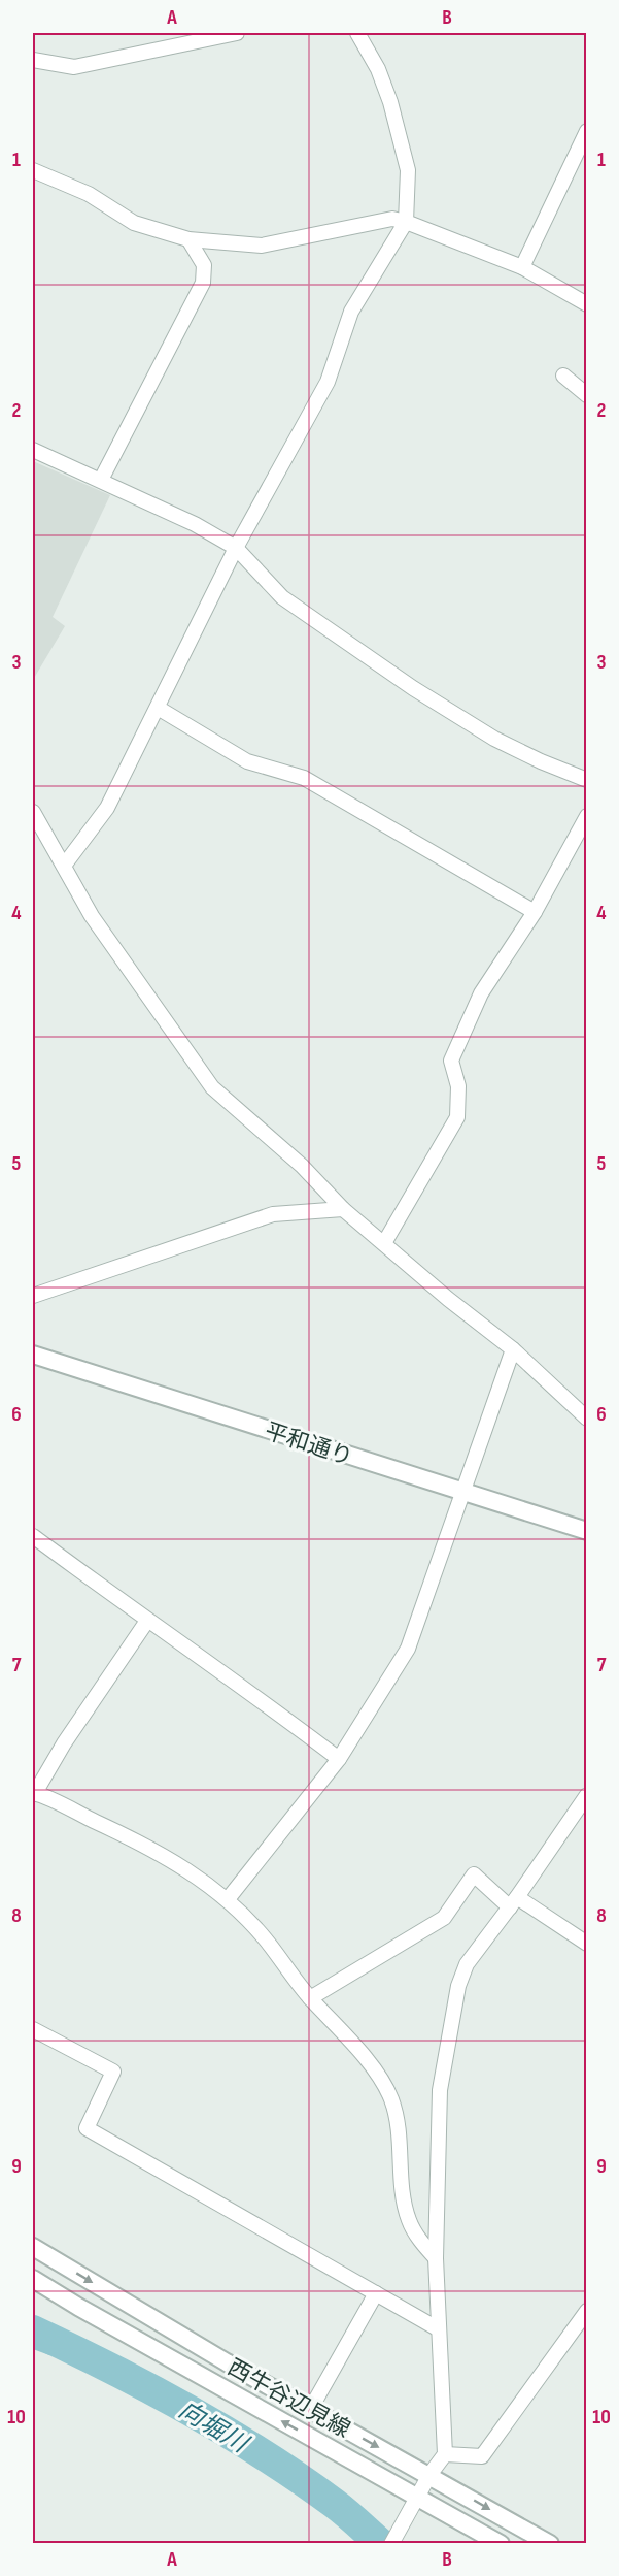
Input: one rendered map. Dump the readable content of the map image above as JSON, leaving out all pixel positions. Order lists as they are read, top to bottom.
{
  "streets": {
    "street": ["平和通り", "西牛谷辺見線"]
  },
  "water": ["向堀川"],
  "grid": {
    "columns": ["A", "B"],
    "rows": [
      "1",
      "2",
      "3",
      "4",
      "5",
      "6",
      "7",
      "8",
      "9",
      "10"
    ]
  }
}
